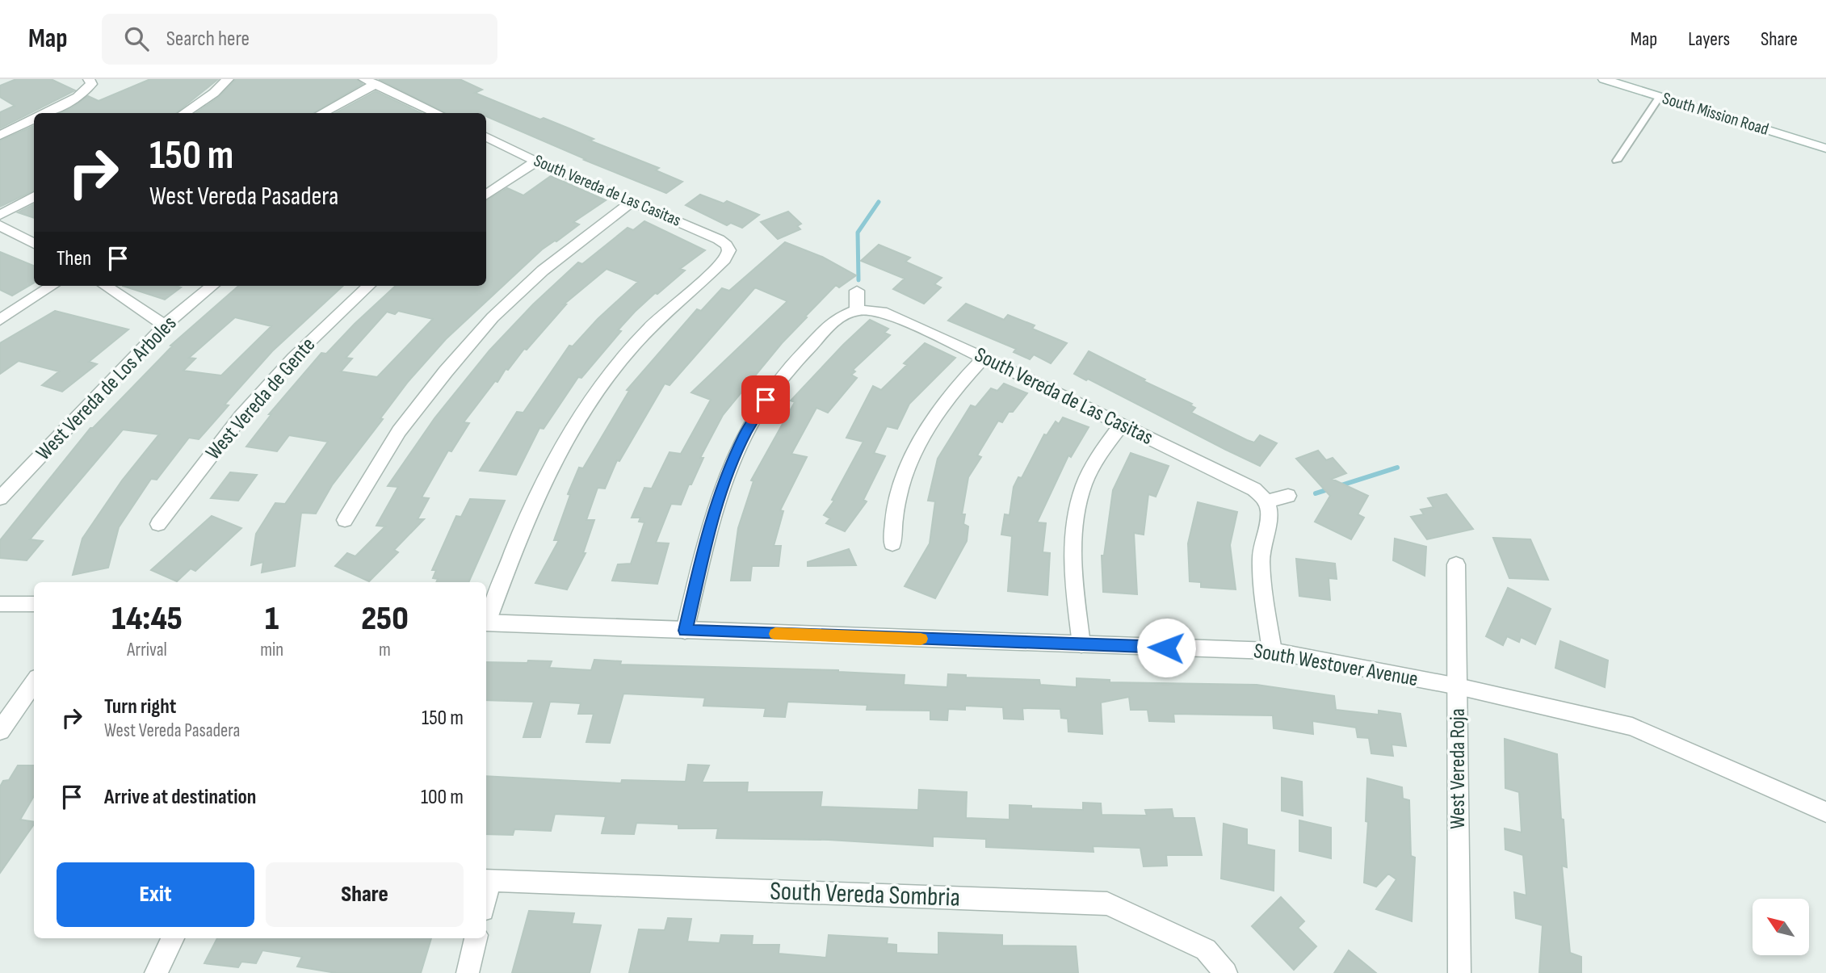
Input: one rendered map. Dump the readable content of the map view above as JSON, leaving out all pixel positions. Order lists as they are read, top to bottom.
{
  "streets": {
    "street": [
      "South Mission Road",
      "South Vereda de Las Casitas",
      "West Vereda de Los Arboles",
      "West Vereda de Gente",
      "South Westover Avenue",
      "West Vereda Roja",
      "South Vereda Sombria"
    ]
  },
  "crossings": [
    ["South Westover Avenue", "West Vereda Roja"]
  ],
  "north": "top left",
  "page": {
    "header": "Map",
    "search": "Search here",
    "nav": ["Map", "Layers", "Share"],
    "turn": ["150 m", "West Vereda Pasadera"],
    "then": "Then",
    "eta": [
      "14:45",
      "Arrival",
      "1",
      "min",
      "250",
      "m"
    ],
    "list": [
      {
        "name": "Turn right",
        "note": "West Vereda Pasadera",
        "value": "150 m"
      },
      {
        "name": "Arrive at destination",
        "value": "100 m"
      }
    ],
    "buttons": ["Exit", "Share"]
  }
}
